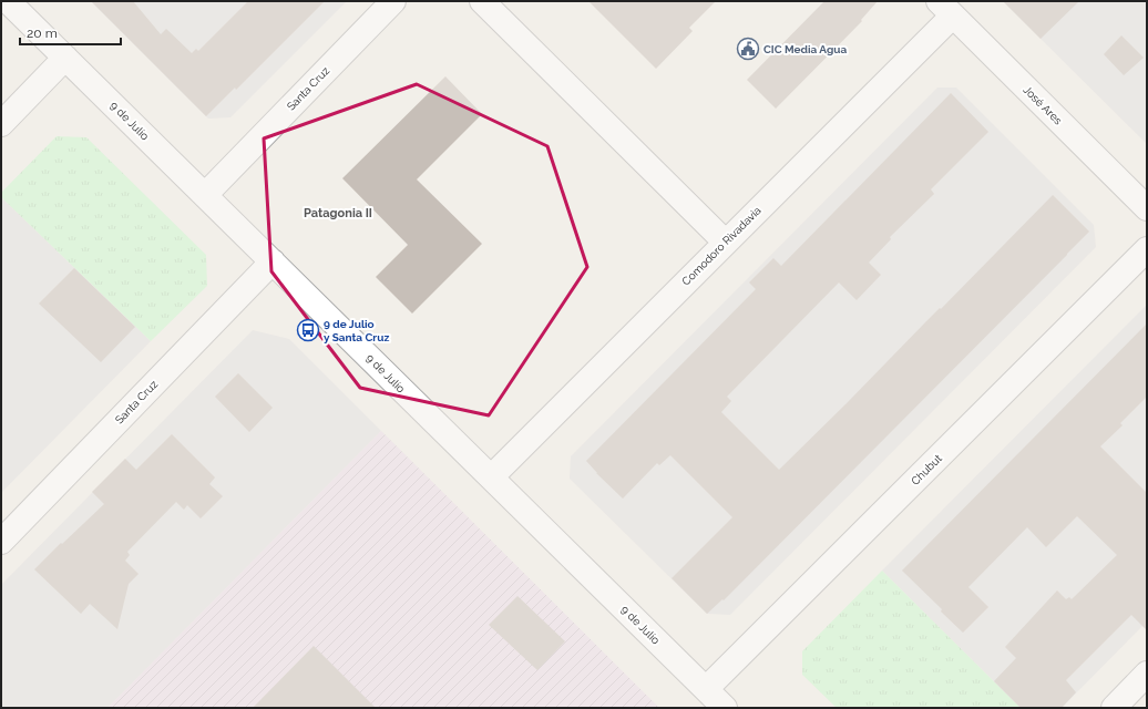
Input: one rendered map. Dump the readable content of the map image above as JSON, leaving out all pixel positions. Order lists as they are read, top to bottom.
{
  "streets": {
    "street": [
      "Santa Cruz",
      "José Ares",
      "9 de Julio",
      "Comodoro Rivadavia",
      "Chubut"
    ]
  },
  "crossings": [
    ["Santa Cruz", "9 de Julio"],
    ["José Ares", "Comodoro Rivadavia"],
    ["9 de Julio", "Comodoro Rivadavia"],
    ["9 de Julio", "Chubut"]
  ],
  "districts": ["Patagonia II"],
  "places": {
    "public building": ["CIC Media Agua"],
    "bus stop": ["9 de Julio y Santa Cruz"]
  },
  "scale_bar": "20 m"
}
